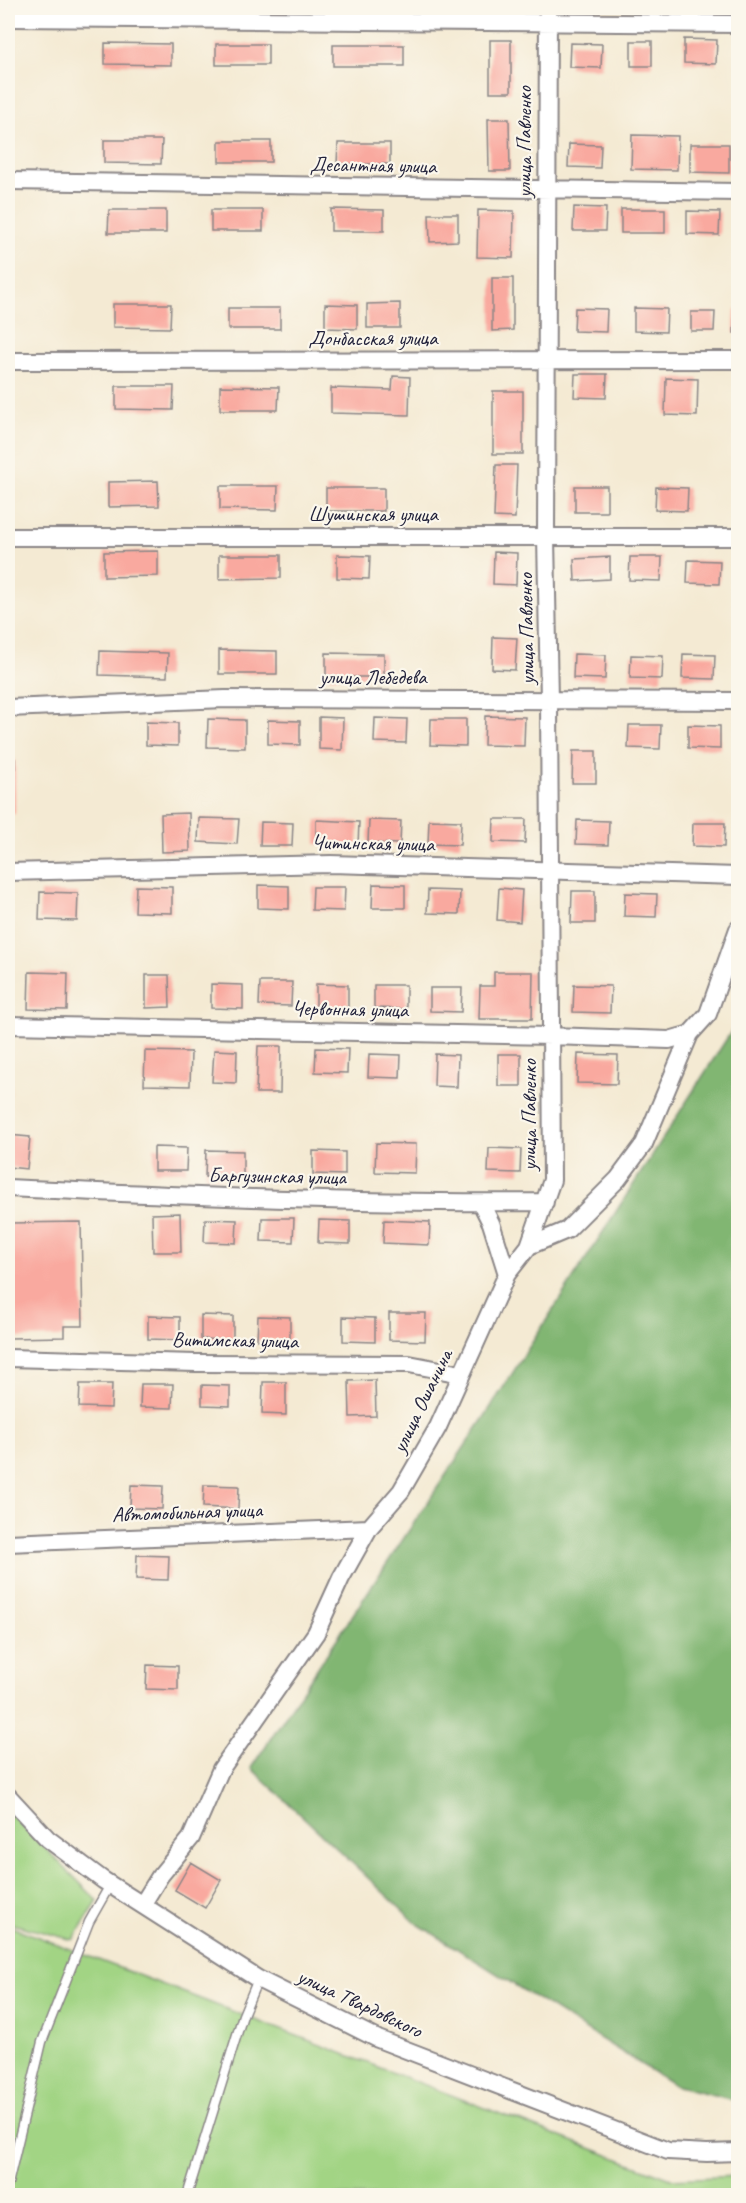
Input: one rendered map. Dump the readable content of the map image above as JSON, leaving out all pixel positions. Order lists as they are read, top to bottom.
{
  "streets": {
    "street": [
      "улица Павленко",
      "Десантная улица",
      "Донбасская улица",
      "Шушинская улица",
      "улица Лебедева",
      "Читинская улица",
      "Червонная улица",
      "Баргузинская улица",
      "Витимская улица",
      "улица Ошанина",
      "Автомобильная улица",
      "улица Твардовского"
    ]
  },
  "crossings": [
    ["улица Павленко", "Десантная улица"],
    ["улица Павленко", "Донбасская улица"],
    ["улица Павленко", "Шушинская улица"],
    ["улица Павленко", "улица Лебедева"],
    ["улица Павленко", "Читинская улица"],
    ["улица Павленко", "Червонная улица"],
    ["улица Павленко", "Баргузинская улица"],
    ["улица Павленко", "улица Ошанина"],
    ["Червонная улица", "улица Ошанина"],
    ["Витимская улица", "улица Ошанина"],
    ["улица Ошанина", "Автомобильная улица"],
    ["улица Ошанина", "улица Твардовского"]
  ]
}
